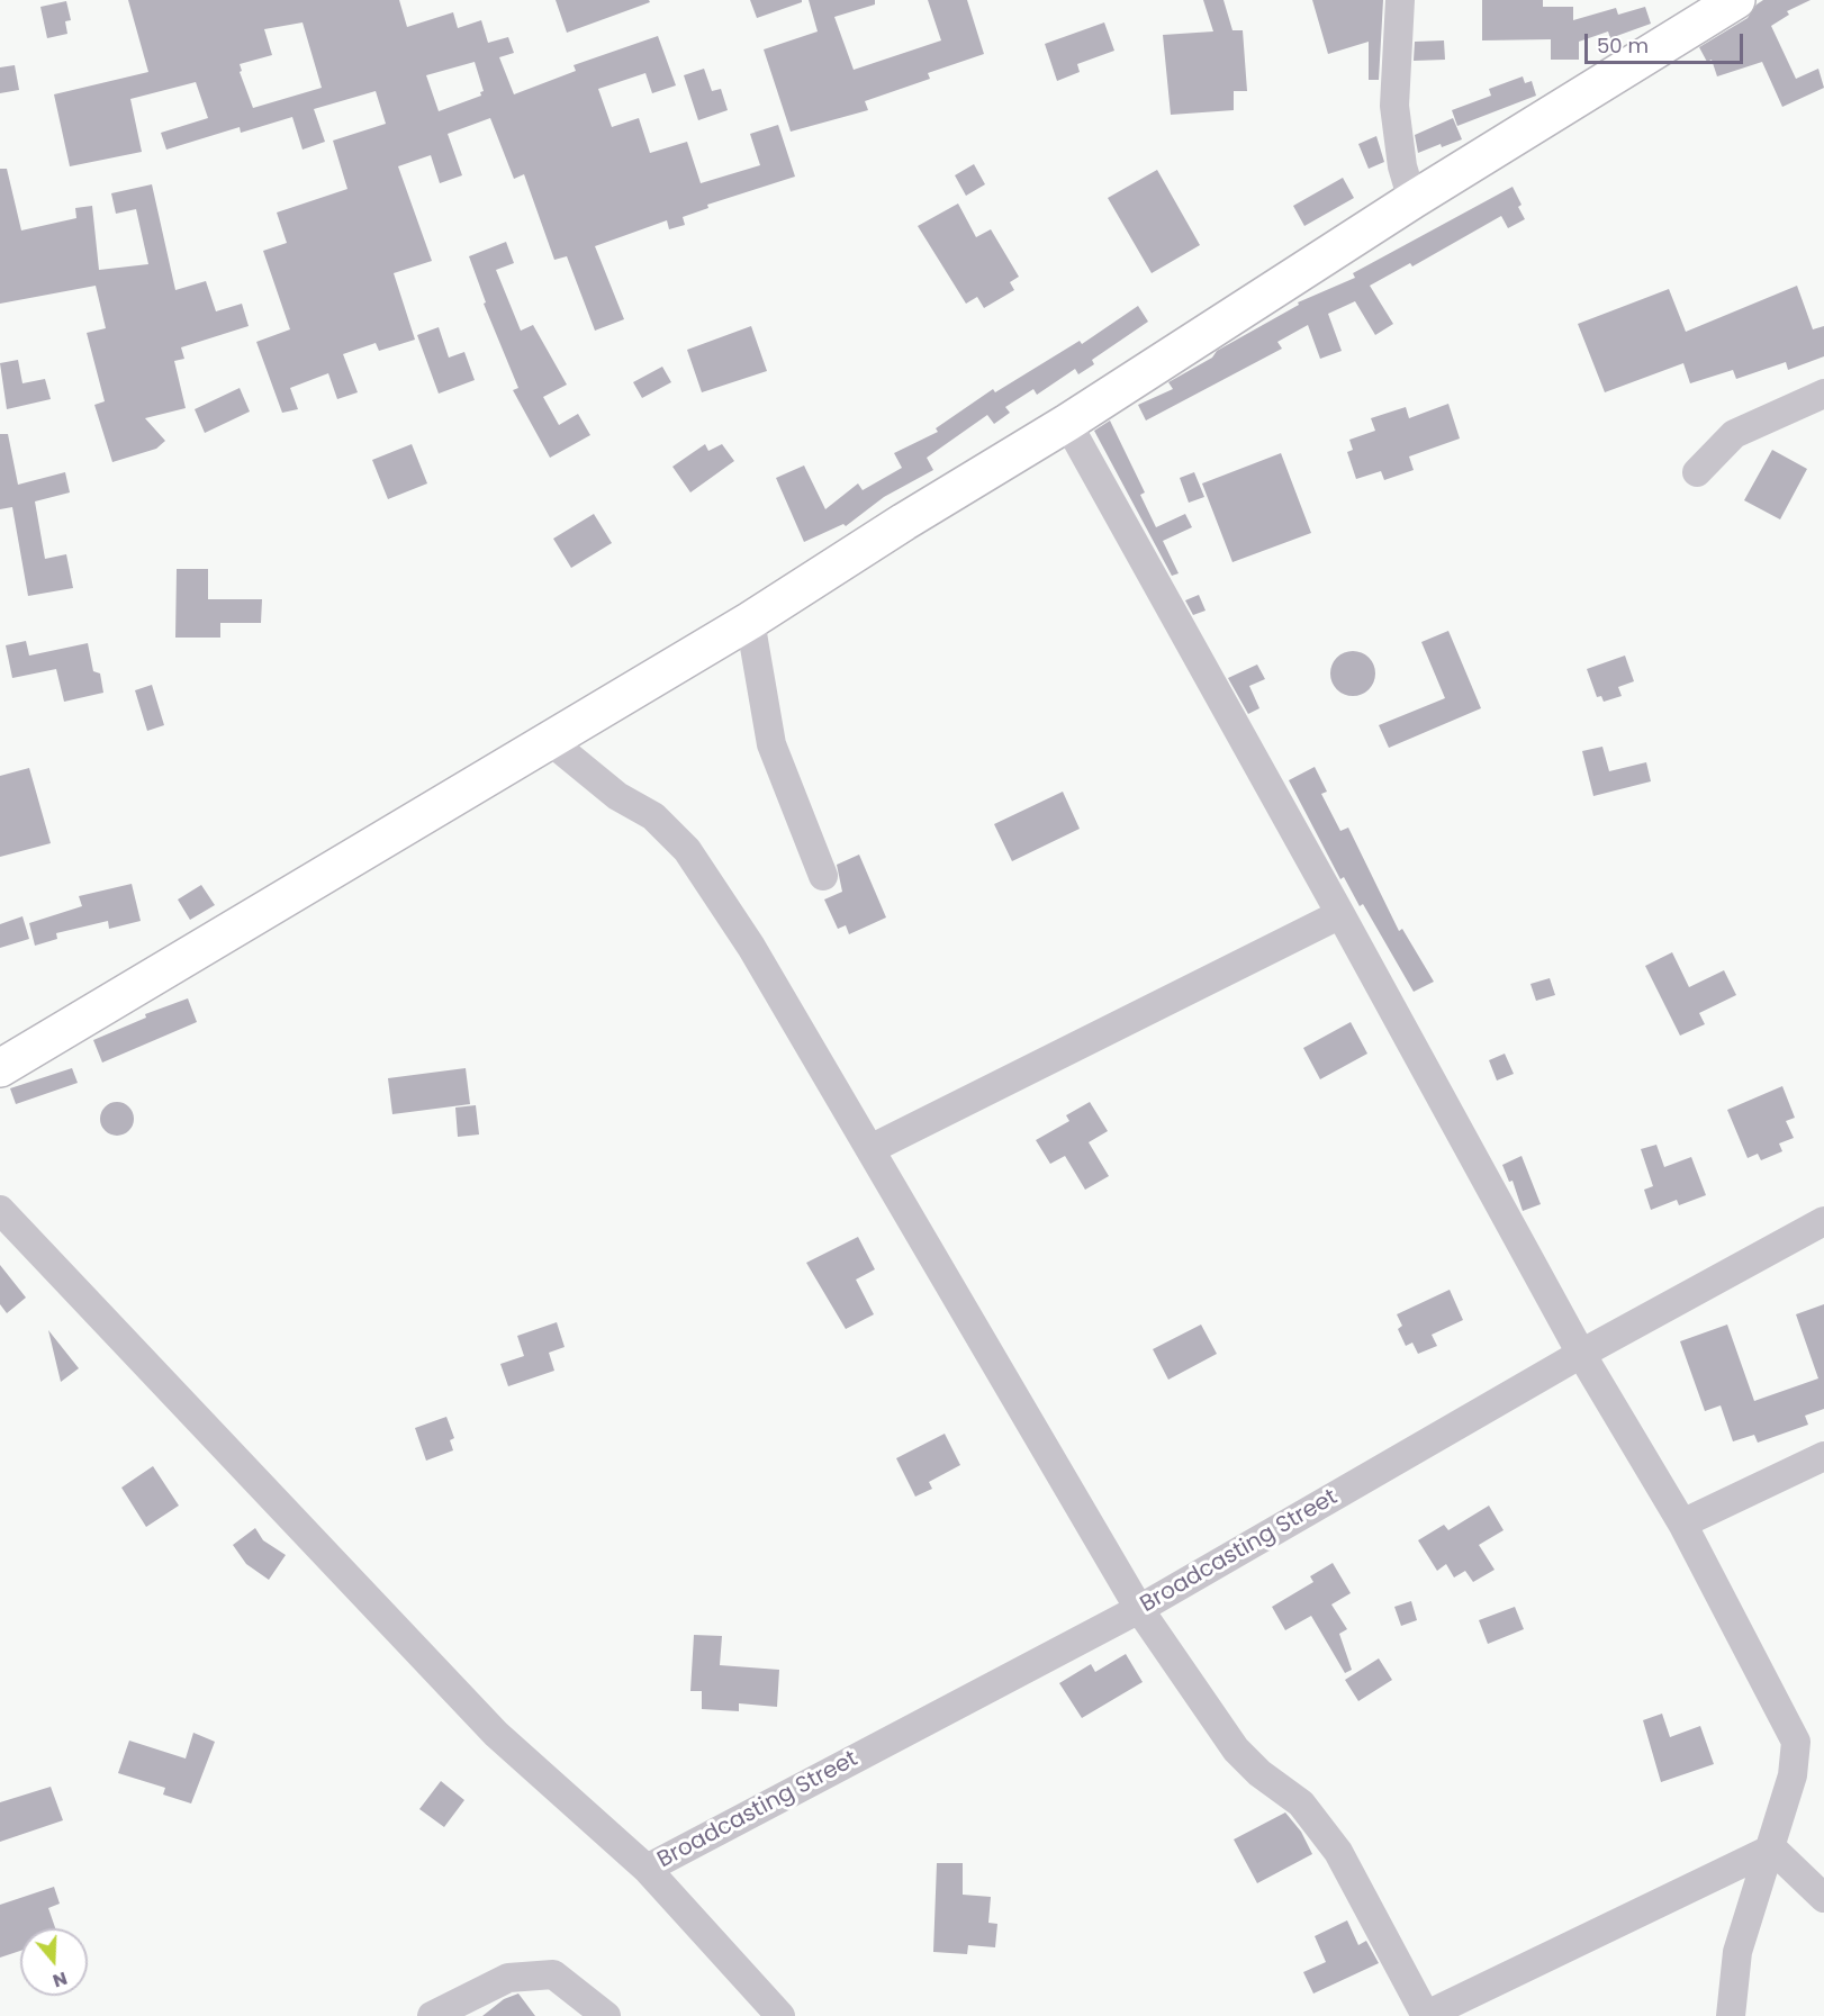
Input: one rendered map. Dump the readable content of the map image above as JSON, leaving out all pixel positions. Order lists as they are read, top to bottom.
{
  "streets": {
    "street": ["Broadcasting Street"]
  },
  "scale_bar": "50 m",
  "north": "bottom"
}
